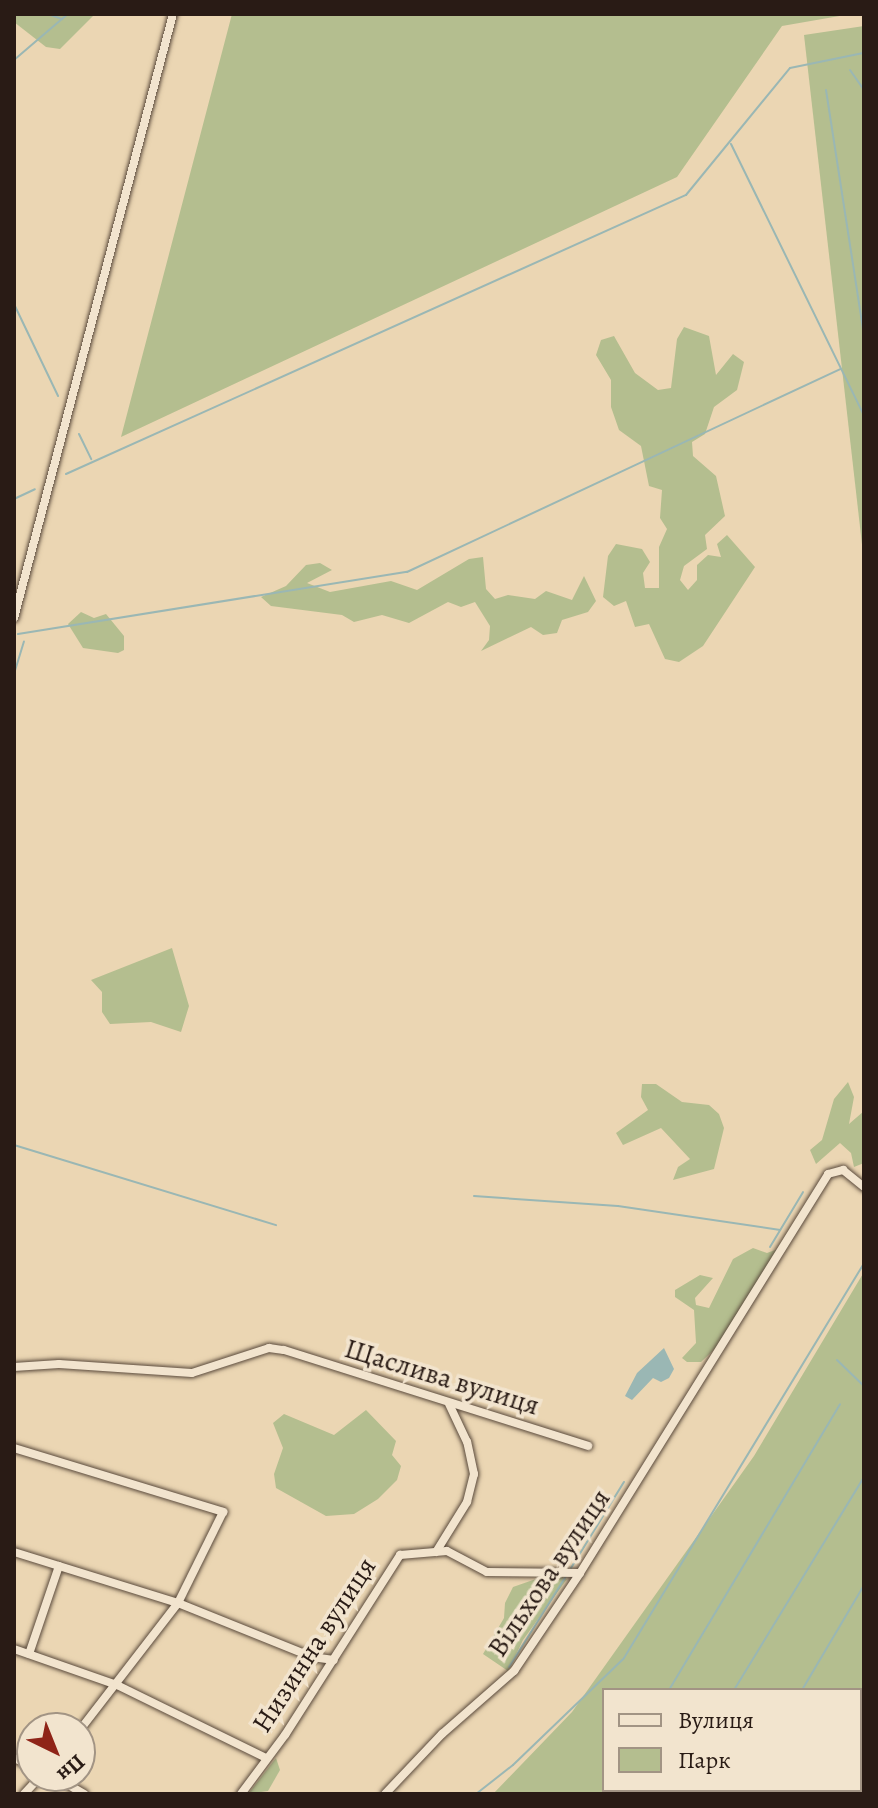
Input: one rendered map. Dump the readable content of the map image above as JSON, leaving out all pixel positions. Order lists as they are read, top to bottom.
{
  "streets": {
    "street": ["Щаслива вулиця", "Вільхова вулиця", "Низинна вулиця"]
  },
  "crossings": [
    ["Вільхова вулиця", "Низинна вулиця"]
  ],
  "legend": ["Вулиця", "Парк"],
  "north": "bottom right"
}
